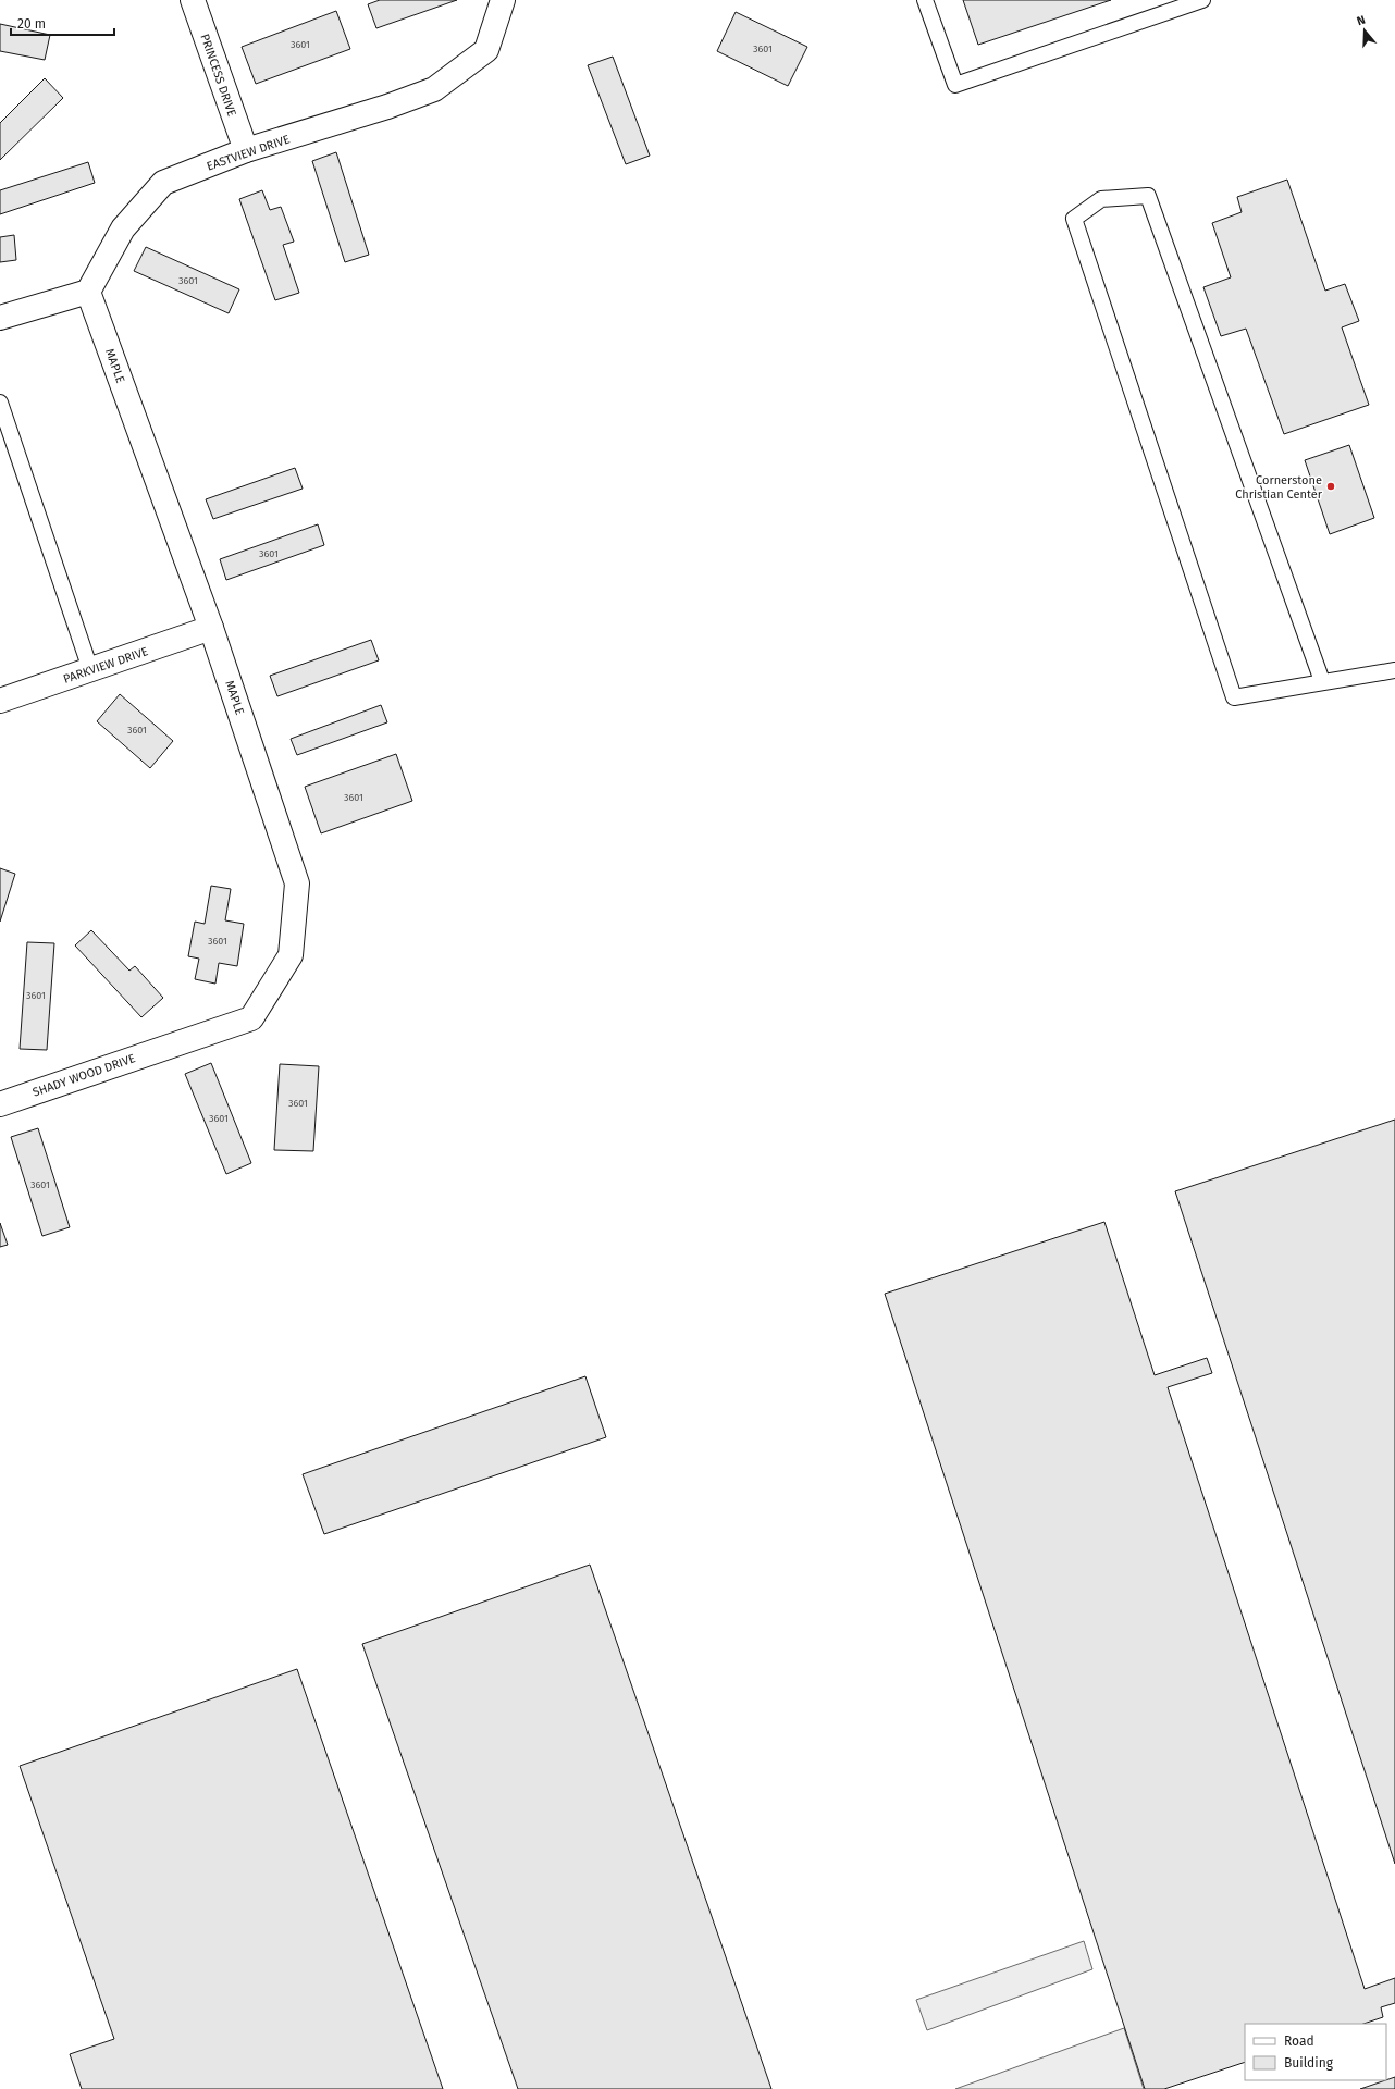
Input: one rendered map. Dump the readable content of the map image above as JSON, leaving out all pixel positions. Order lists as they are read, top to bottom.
{
  "streets": {
    "street": [
      "PRINCESS DRIVE",
      "EASTVIEW DRIVE",
      "MAPLE",
      "PARKVIEW DRIVE",
      "SHADY WOOD DRIVE"
    ]
  },
  "crossings": [
    ["PRINCESS DRIVE", "EASTVIEW DRIVE"],
    ["EASTVIEW DRIVE", "MAPLE"],
    ["MAPLE", "PARKVIEW DRIVE"],
    ["MAPLE", "SHADY WOOD DRIVE"]
  ],
  "places": ["Cornerstone Christian Center"],
  "house_numbers": [
    "3601",
    "3601",
    "3601",
    "3601",
    "3601",
    "3601",
    "3601",
    "3601",
    "3601",
    "3601",
    "3601"
  ],
  "legend": ["Road", "Building"],
  "scale_bar": "20 m",
  "north": "top"
}
